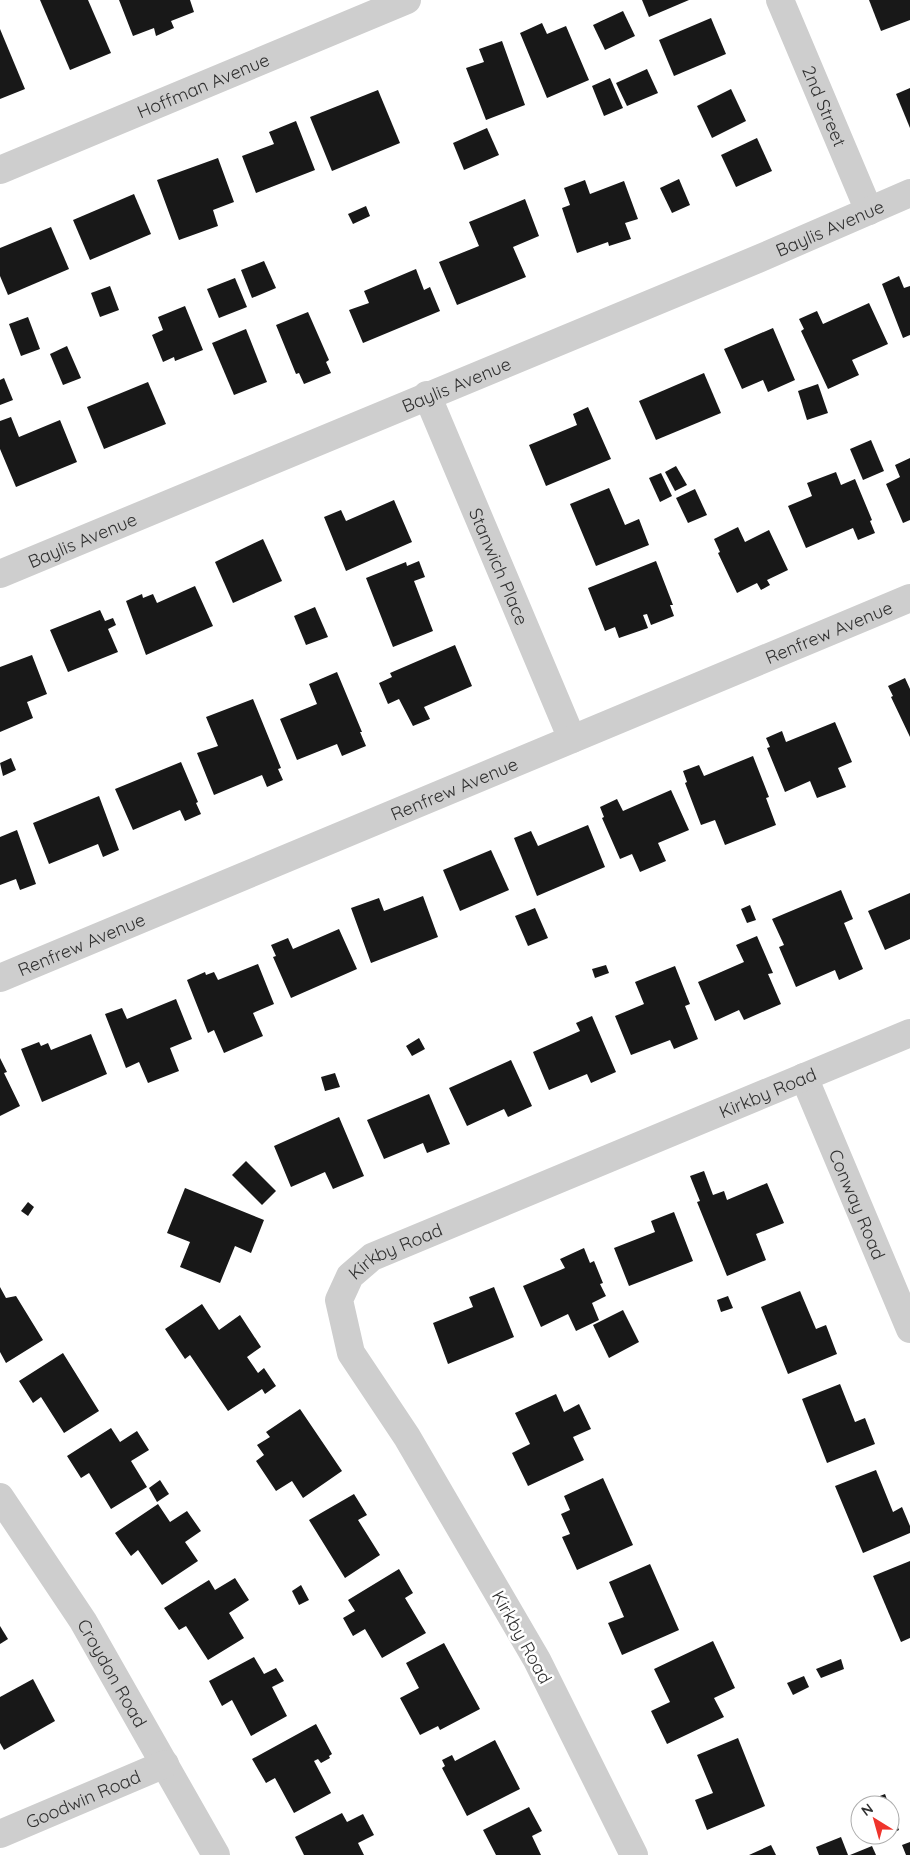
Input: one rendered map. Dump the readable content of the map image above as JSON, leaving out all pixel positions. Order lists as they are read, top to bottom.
{
  "streets": {
    "street": [
      "Hoffman Avenue",
      "2nd Street",
      "Baylis Avenue",
      "Stanwich Place",
      "Renfrew Avenue",
      "Kirkby Road",
      "Conway Road",
      "Croydon Road",
      "Goodwin Road"
    ]
  },
  "crossings": [
    ["2nd Street", "Baylis Avenue"],
    ["Baylis Avenue", "Stanwich Place"],
    ["Stanwich Place", "Renfrew Avenue"],
    ["Kirkby Road", "Conway Road"],
    ["Croydon Road", "Goodwin Road"]
  ],
  "north": "top left"
}
